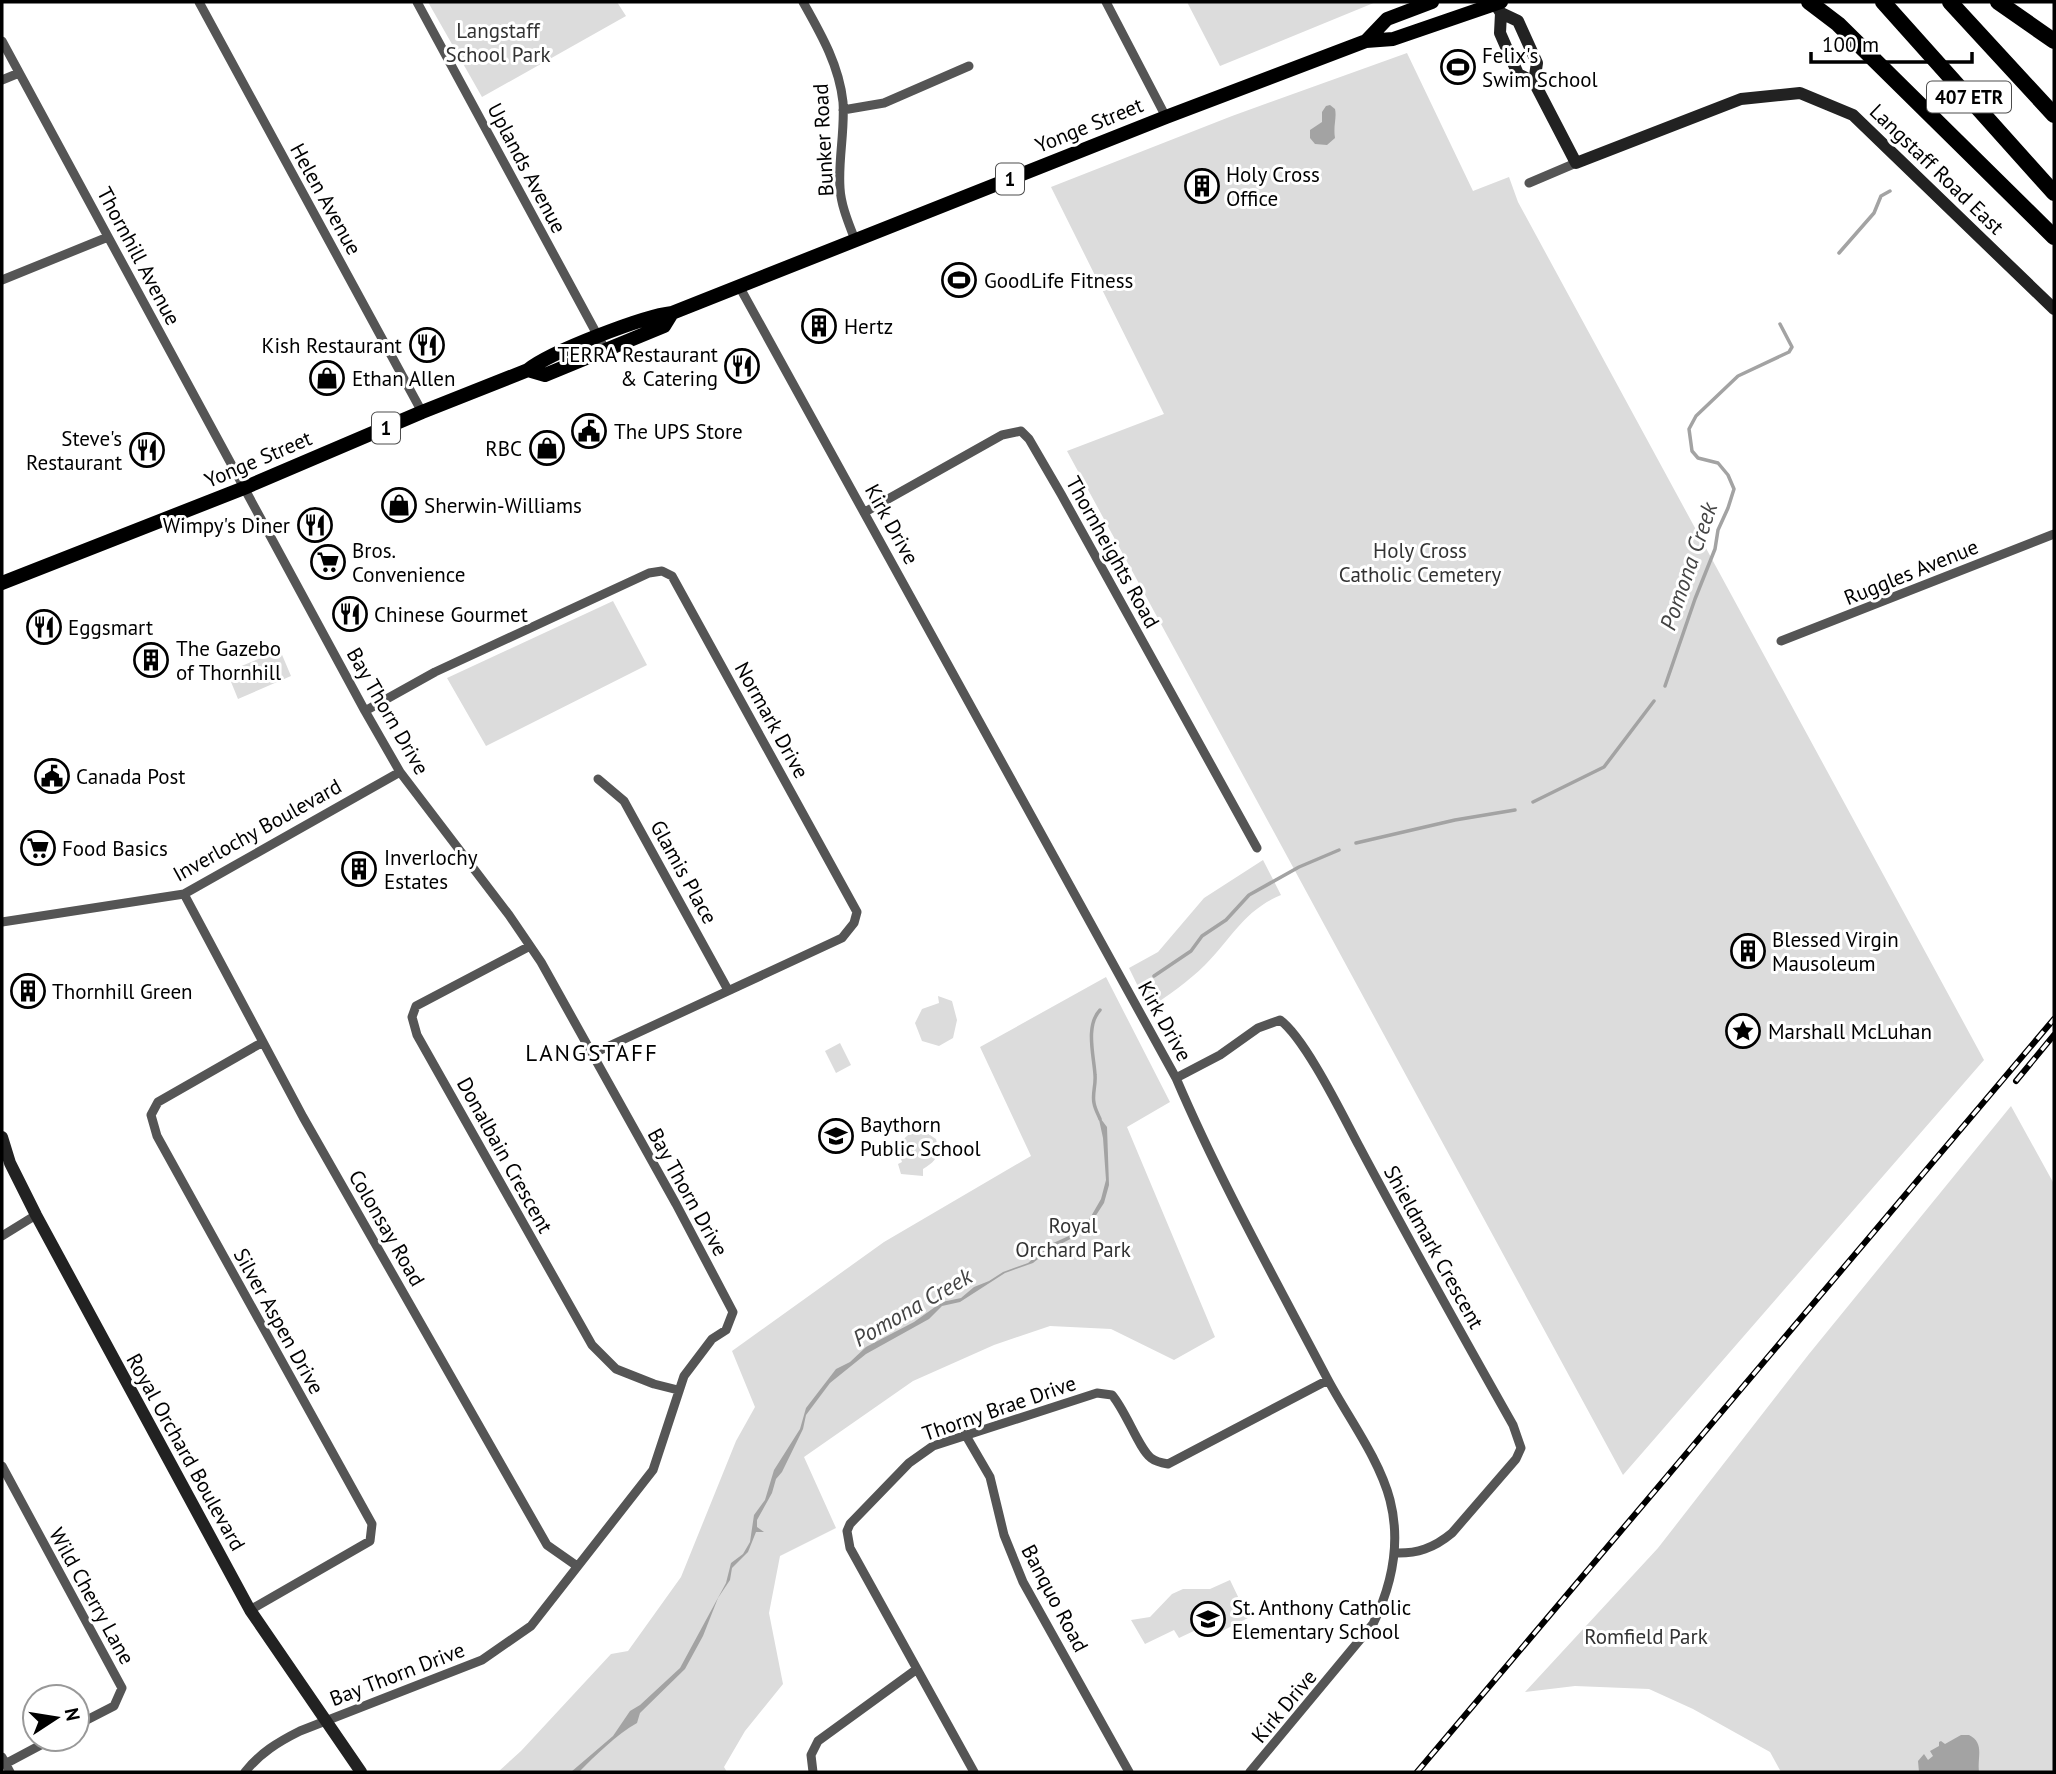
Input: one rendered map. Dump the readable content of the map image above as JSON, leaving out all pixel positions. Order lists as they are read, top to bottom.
{
  "streets": {
    "highway": ["407 ETR"],
    "main road": ["Yonge Street", "1"],
    "street": [
      "Bunker Road",
      "Uplands Avenue",
      "Langstaff Road East",
      "Helen Avenue",
      "Thornhill Avenue",
      "Kirk Drive",
      "Thornheights Road",
      "Ruggles Avenue",
      "Bay Thorn Drive",
      "Normark Drive",
      "Inverlochy Boulevard",
      "Glamis Place",
      "Donalbain Crescent",
      "Colonsay Road",
      "Shieldmark Crescent",
      "Silver Aspen Drive",
      "Thorny Brae Drive",
      "Royal Orchard Boulevard",
      "Wild Cherry Lane",
      "Banquo Road"
    ]
  },
  "crossings": [
    ["Yonge Street", "Bunker Road"],
    ["Yonge Street", "Uplands Avenue"],
    ["Yonge Street", "Helen Avenue"],
    ["Yonge Street", "Thornhill Avenue"],
    ["Yonge Street", "Kirk Drive"],
    ["Yonge Street", "Bay Thorn Drive"],
    ["Thornhill Avenue", "Bay Thorn Drive"],
    ["Kirk Drive", "Thornheights Road"],
    ["Kirk Drive", "Shieldmark Crescent"],
    ["Kirk Drive", "Thorny Brae Drive"],
    ["Bay Thorn Drive", "Normark Drive"],
    ["Bay Thorn Drive", "Inverlochy Boulevard"],
    ["Bay Thorn Drive", "Donalbain Crescent"],
    ["Bay Thorn Drive", "Colonsay Road"],
    ["Bay Thorn Drive", "Royal Orchard Boulevard"],
    ["Normark Drive", "Glamis Place"],
    ["Inverlochy Boulevard", "Colonsay Road"],
    ["Colonsay Road", "Silver Aspen Drive"],
    ["Silver Aspen Drive", "Royal Orchard Boulevard"],
    ["Thorny Brae Drive", "Banquo Road"]
  ],
  "districts": ["LANGSTAFF"],
  "water": ["Pomona Creek"],
  "parks": [
    "Langstaff School Park",
    "Holy Cross Catholic Cemetery",
    "Royal Orchard Park",
    "Romfield Park"
  ],
  "places": {
    "sports": ["Felix's Swim School", "GoodLife Fitness"],
    "building": [
      "Holy Cross Office",
      "Hertz",
      "The Gazebo of Thornhill",
      "Inverlochy Estates",
      "Blessed Virgin Mausoleum",
      "Thornhill Green"
    ],
    "restaurant": [
      "Kish Restaurant",
      "TERRA Restaurant & Catering",
      "Steve's Restaurant",
      "Wimpy's Diner",
      "Chinese Gourmet",
      "Eggsmart"
    ],
    "shop": ["Ethan Allen", "RBC", "Sherwin-Williams"],
    "public building": ["The UPS Store", "Canada Post"],
    "supermarket": ["Bros. Convenience", "Food Basics"],
    "place": ["Marshall McLuhan"],
    "school or university": ["Baythorn Public School", "St. Anthony Catholic Elementary School"]
  },
  "scale_bar": "100 m",
  "north": "right"
}
